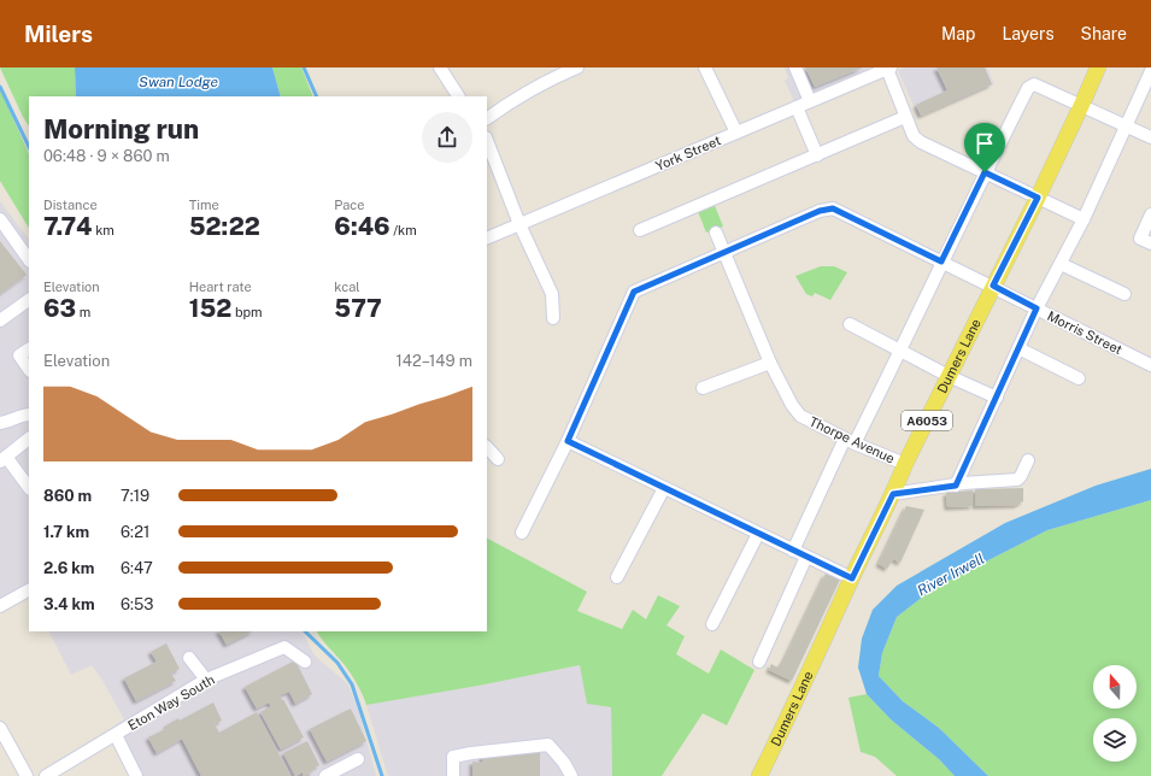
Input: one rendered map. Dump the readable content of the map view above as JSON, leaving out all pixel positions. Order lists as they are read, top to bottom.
{
  "streets": {
    "main road": ["Dumers Lane", "A6053"],
    "street": [
      "York Street",
      "Morris Street",
      "Thorpe Avenue",
      "Eton Way South"
    ]
  },
  "crossings": [
    ["Morris Street", "Dumers Lane"],
    ["Morris Street", "Thorpe Avenue"],
    ["Dumers Lane", "Thorpe Avenue"]
  ],
  "water": ["Swan Lodge", "River Irwell"],
  "north": "top",
  "page": {
    "header": "Milers",
    "nav": ["Map", "Layers", "Share"],
    "heading": ["Morning run", "06:48 · 9 × 860 m"],
    "stats": [
      ["Distance", "7.74 km"],
      ["Time", "52:22"],
      ["Pace", "6:46 /km"],
      ["Elevation", "63 m"],
      ["Heart rate", "152 bpm"],
      ["kcal", "577"]
    ],
    "chart": ["Elevation", "142–149 m"],
    "list": [
      {
        "name": "860 m",
        "note": "7:19"
      },
      {
        "name": "1.7 km",
        "note": "6:21"
      },
      {
        "name": "2.6 km",
        "note": "6:47"
      },
      {
        "name": "3.4 km",
        "note": "6:53"
      }
    ]
  }
}
